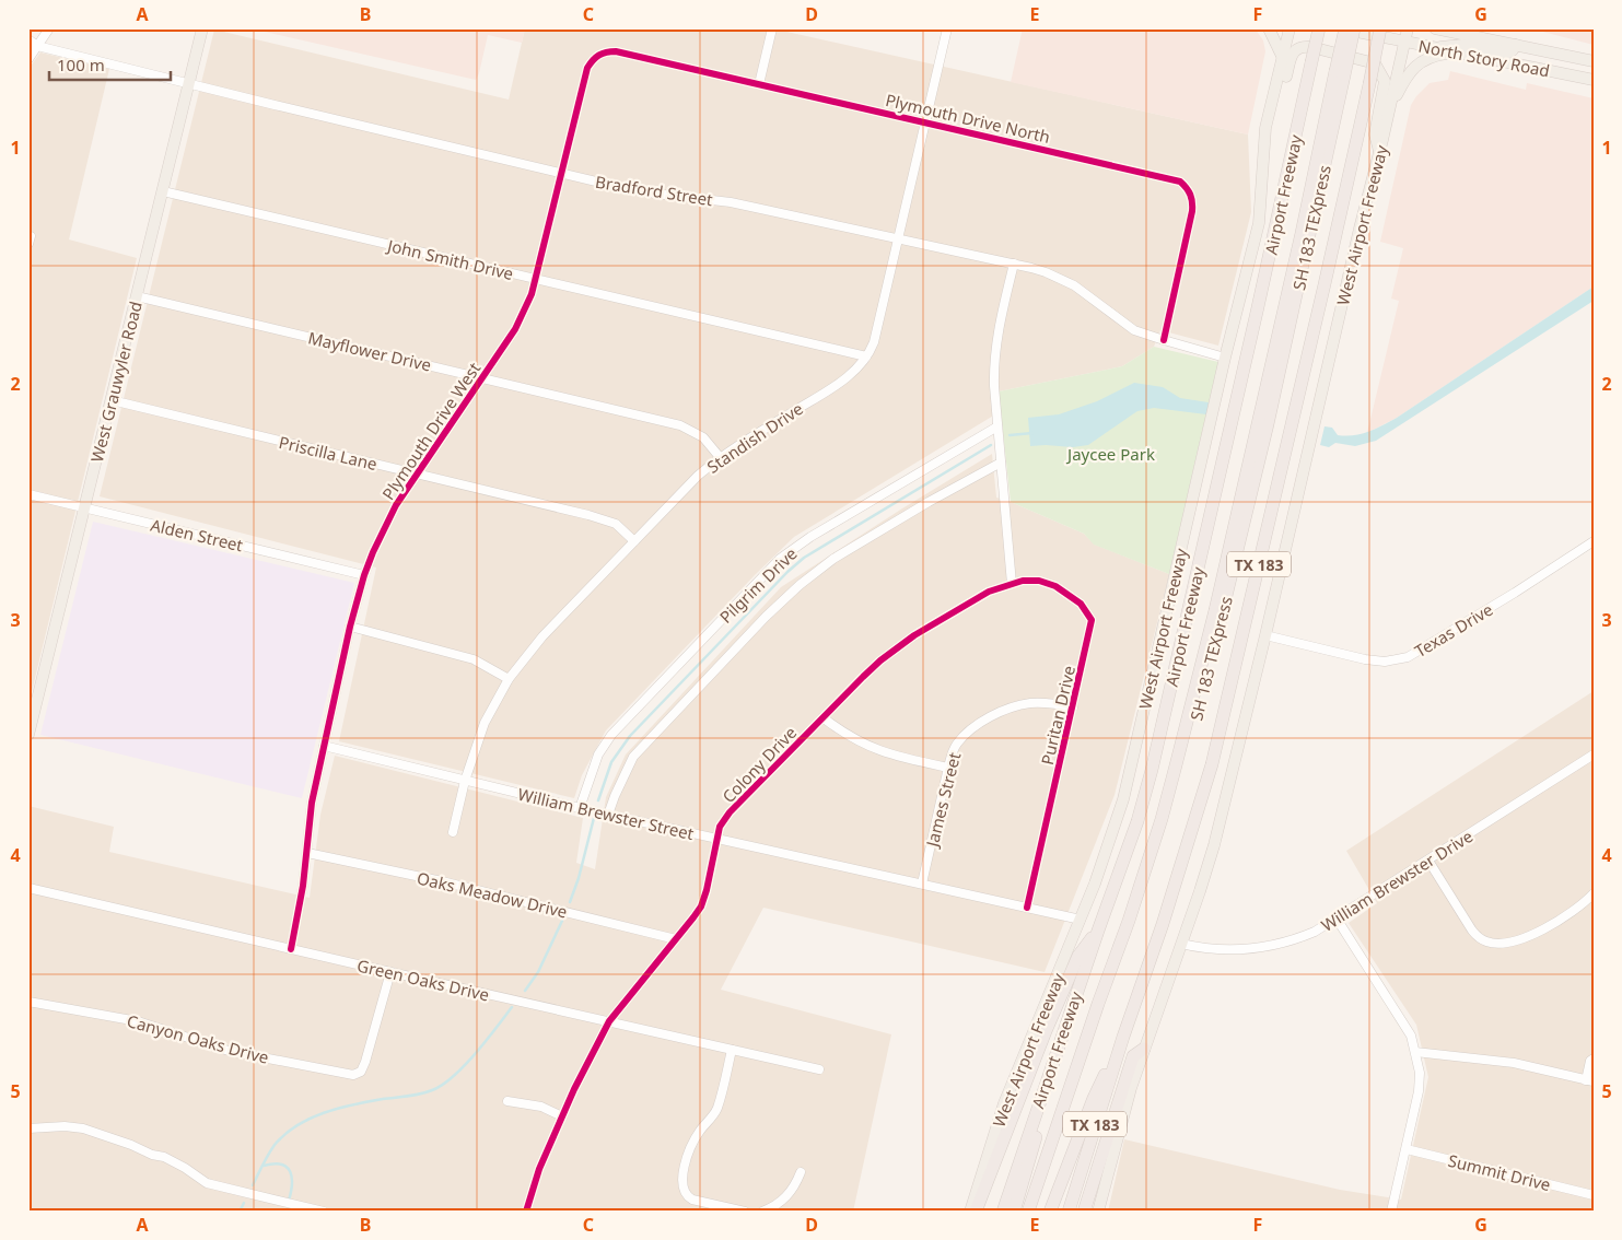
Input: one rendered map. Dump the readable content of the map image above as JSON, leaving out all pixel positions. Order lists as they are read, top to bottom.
{
  "streets": {
    "highway": ["Airport Freeway", "SH 183 TEXpress", "TX 183"],
    "main road": ["North Story Road", "West Airport Freeway", "West Grauwyler Road"],
    "street": [
      "Plymouth Drive North",
      "Bradford Street",
      "John Smith Drive",
      "Mayflower Drive",
      "Plymouth Drive West",
      "Standish Drive",
      "Priscilla Lane",
      "Alden Street",
      "Pilgrim Drive",
      "Texas Drive",
      "Puritan Drive",
      "Colony Drive",
      "James Street",
      "William Brewster Street",
      "William Brewster Drive",
      "Oaks Meadow Drive",
      "Green Oaks Drive",
      "Canyon Oaks Drive",
      "Summit Drive"
    ]
  },
  "crossings": [
    ["North Story Road", "West Airport Freeway"],
    ["North Story Road", "SH 183 TEXpress"],
    ["Plymouth Drive North", "Bradford Street"],
    ["Plymouth Drive North", "Plymouth Drive West"],
    ["Plymouth Drive North", "Standish Drive"],
    ["Bradford Street", "West Airport Freeway"],
    ["Bradford Street", "West Grauwyler Road"],
    ["Bradford Street", "Plymouth Drive West"],
    ["Bradford Street", "Standish Drive"],
    ["West Airport Freeway", "Texas Drive"],
    ["West Airport Freeway", "William Brewster Street"],
    ["West Airport Freeway", "William Brewster Drive"],
    ["John Smith Drive", "West Grauwyler Road"],
    ["John Smith Drive", "Plymouth Drive West"],
    ["John Smith Drive", "Standish Drive"],
    ["Mayflower Drive", "West Grauwyler Road"],
    ["Mayflower Drive", "Plymouth Drive West"],
    ["Mayflower Drive", "Standish Drive"],
    ["West Grauwyler Road", "Priscilla Lane"],
    ["West Grauwyler Road", "Alden Street"],
    ["Plymouth Drive West", "Priscilla Lane"],
    ["Plymouth Drive West", "Alden Street"],
    ["Plymouth Drive West", "William Brewster Street"],
    ["Plymouth Drive West", "Oaks Meadow Drive"],
    ["Plymouth Drive West", "Green Oaks Drive"],
    ["Standish Drive", "Priscilla Lane"],
    ["Standish Drive", "William Brewster Street"],
    ["Pilgrim Drive", "William Brewster Street"],
    ["Puritan Drive", "Colony Drive"],
    ["Puritan Drive", "James Street"],
    ["Puritan Drive", "William Brewster Street"],
    ["Colony Drive", "William Brewster Street"],
    ["Colony Drive", "Oaks Meadow Drive"],
    ["Colony Drive", "Green Oaks Drive"],
    ["James Street", "William Brewster Street"],
    ["Green Oaks Drive", "Canyon Oaks Drive"]
  ],
  "parks": ["Jaycee Park"],
  "scale_bar": "100 m",
  "grid": {
    "columns": [
      "A",
      "B",
      "C",
      "D",
      "E",
      "F",
      "G"
    ],
    "rows": [
      "1",
      "2",
      "3",
      "4",
      "5"
    ]
  }
}
